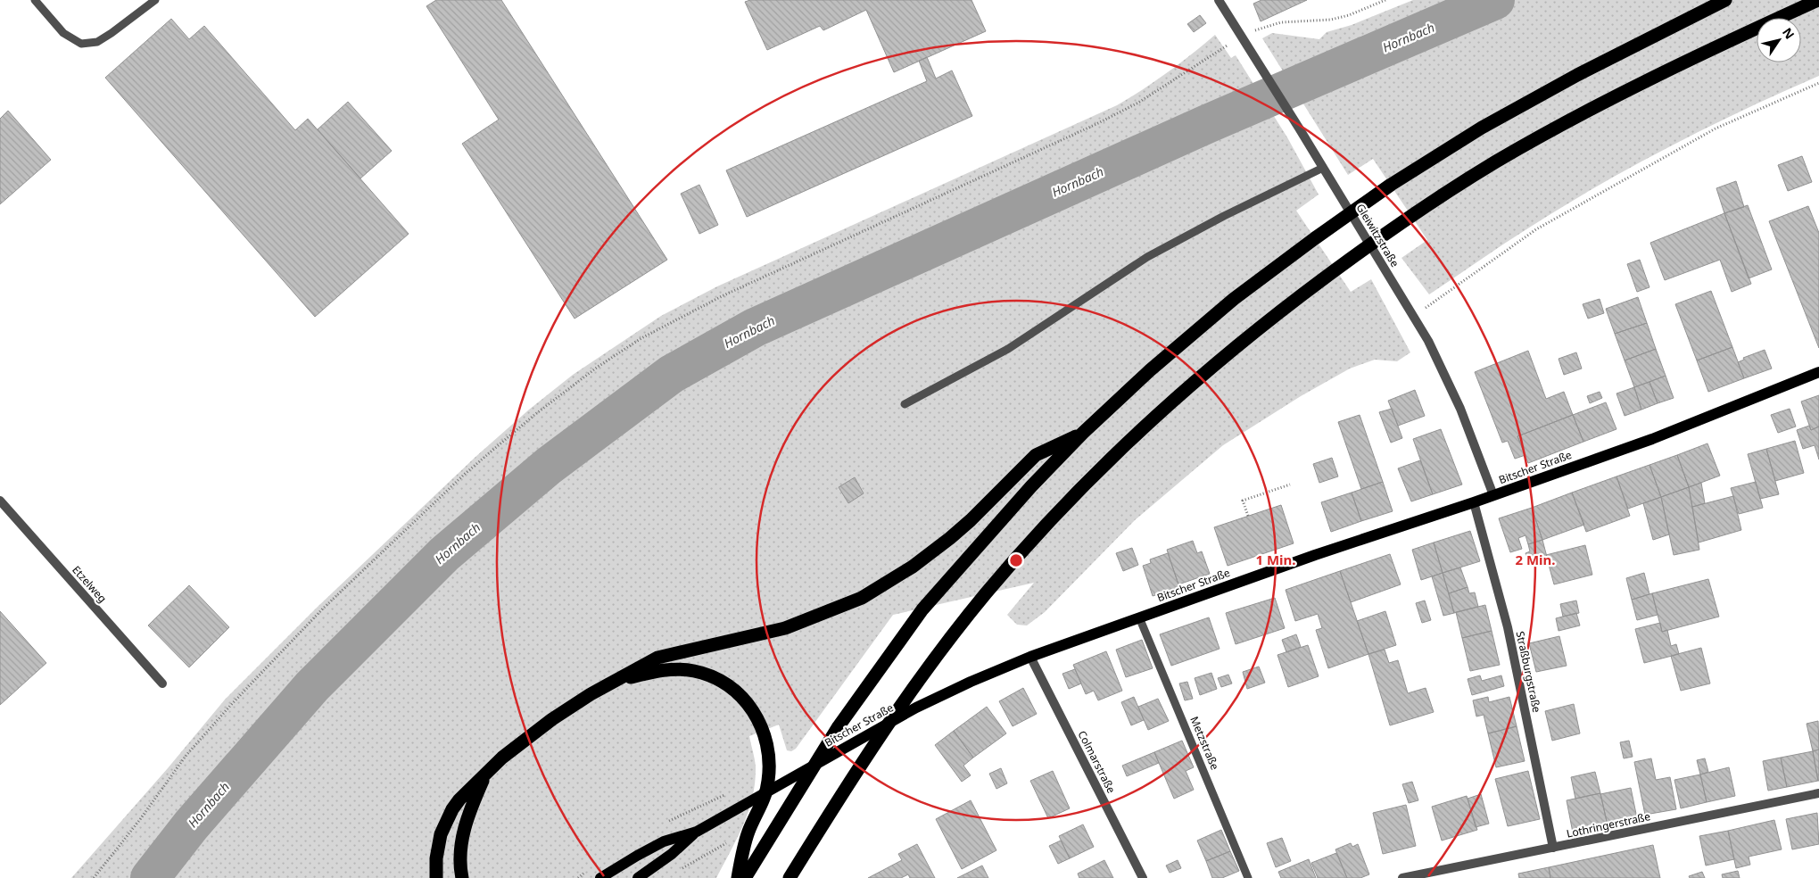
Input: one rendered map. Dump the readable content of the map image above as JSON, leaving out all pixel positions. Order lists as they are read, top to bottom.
{
  "streets": {
    "main road": ["Bitscher Straße"],
    "street": [
      "Gleiwitzstraße",
      "Etzelweg",
      "Straßburgstraße",
      "Colmarstraße",
      "Lothringerstraße"
    ],
    "lane": ["Metzstraße"]
  },
  "crossings": [
    ["Gleiwitzstraße", "Bitscher Straße"],
    ["Bitscher Straße", "Straßburgstraße"],
    ["Bitscher Straße", "Metzstraße"],
    ["Bitscher Straße", "Colmarstraße"],
    ["Straßburgstraße", "Lothringerstraße"]
  ],
  "water": ["Hornbach"],
  "north": "top right",
  "rings": ["1 Min.", "2 Min."]
}
